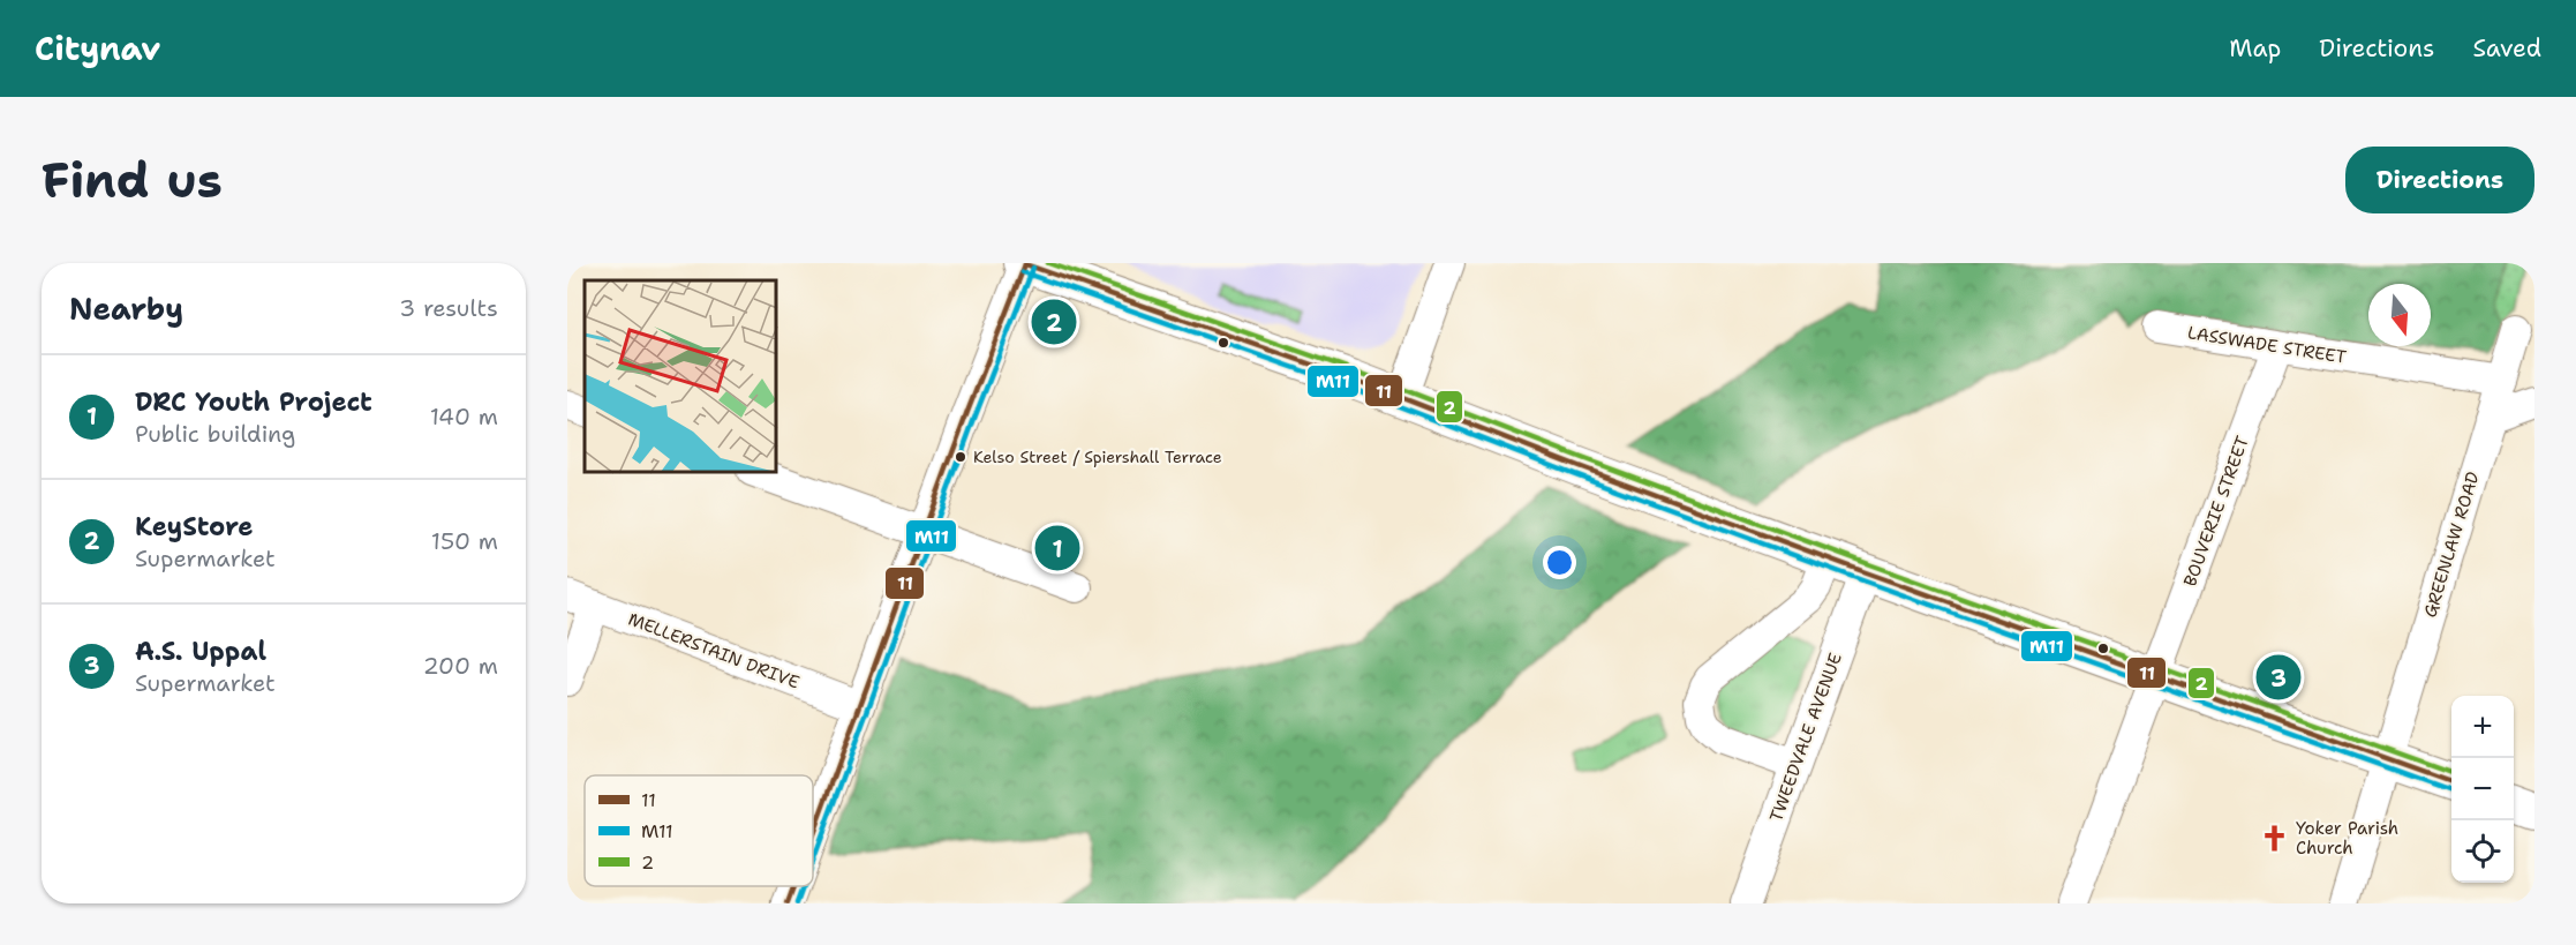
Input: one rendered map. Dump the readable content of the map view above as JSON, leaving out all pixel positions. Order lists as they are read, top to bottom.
{
  "streets": {
    "street": [
      "LASSWADE STREET",
      "BOUVERIE STREET",
      "GREENLAW ROAD",
      "MELLERSTAIN DRIVE",
      "TWEEDVALE AVENUE"
    ]
  },
  "crossings": [
    ["LASSWADE STREET", "BOUVERIE STREET"],
    ["LASSWADE STREET", "GREENLAW ROAD"]
  ],
  "places": {
    "other": ["Kelso Street / Spiershall Terrace"],
    "church": ["Yoker Parish Church"]
  },
  "lines": ["transit line 2", "transit line 11", "transit line M11"],
  "legend": ["11", "M11", "2"],
  "north": "bottom",
  "page": {
    "header": "Citynav",
    "nav": ["Map", "Directions", "Saved"],
    "buttons": "Directions",
    "title": "Find us",
    "heading": ["Nearby", "3 results"],
    "pins": ["2", "1", "3"],
    "list": [
      {
        "mark": "1",
        "name": "DRC Youth Project",
        "note": "Public building",
        "value": "140 m"
      },
      {
        "mark": "2",
        "name": "KeyStore",
        "note": "Supermarket",
        "value": "150 m"
      },
      {
        "mark": "3",
        "name": "A.S. Uppal",
        "note": "Supermarket",
        "value": "200 m"
      }
    ],
    "map_buttons": ["+", "−"]
  }
}
